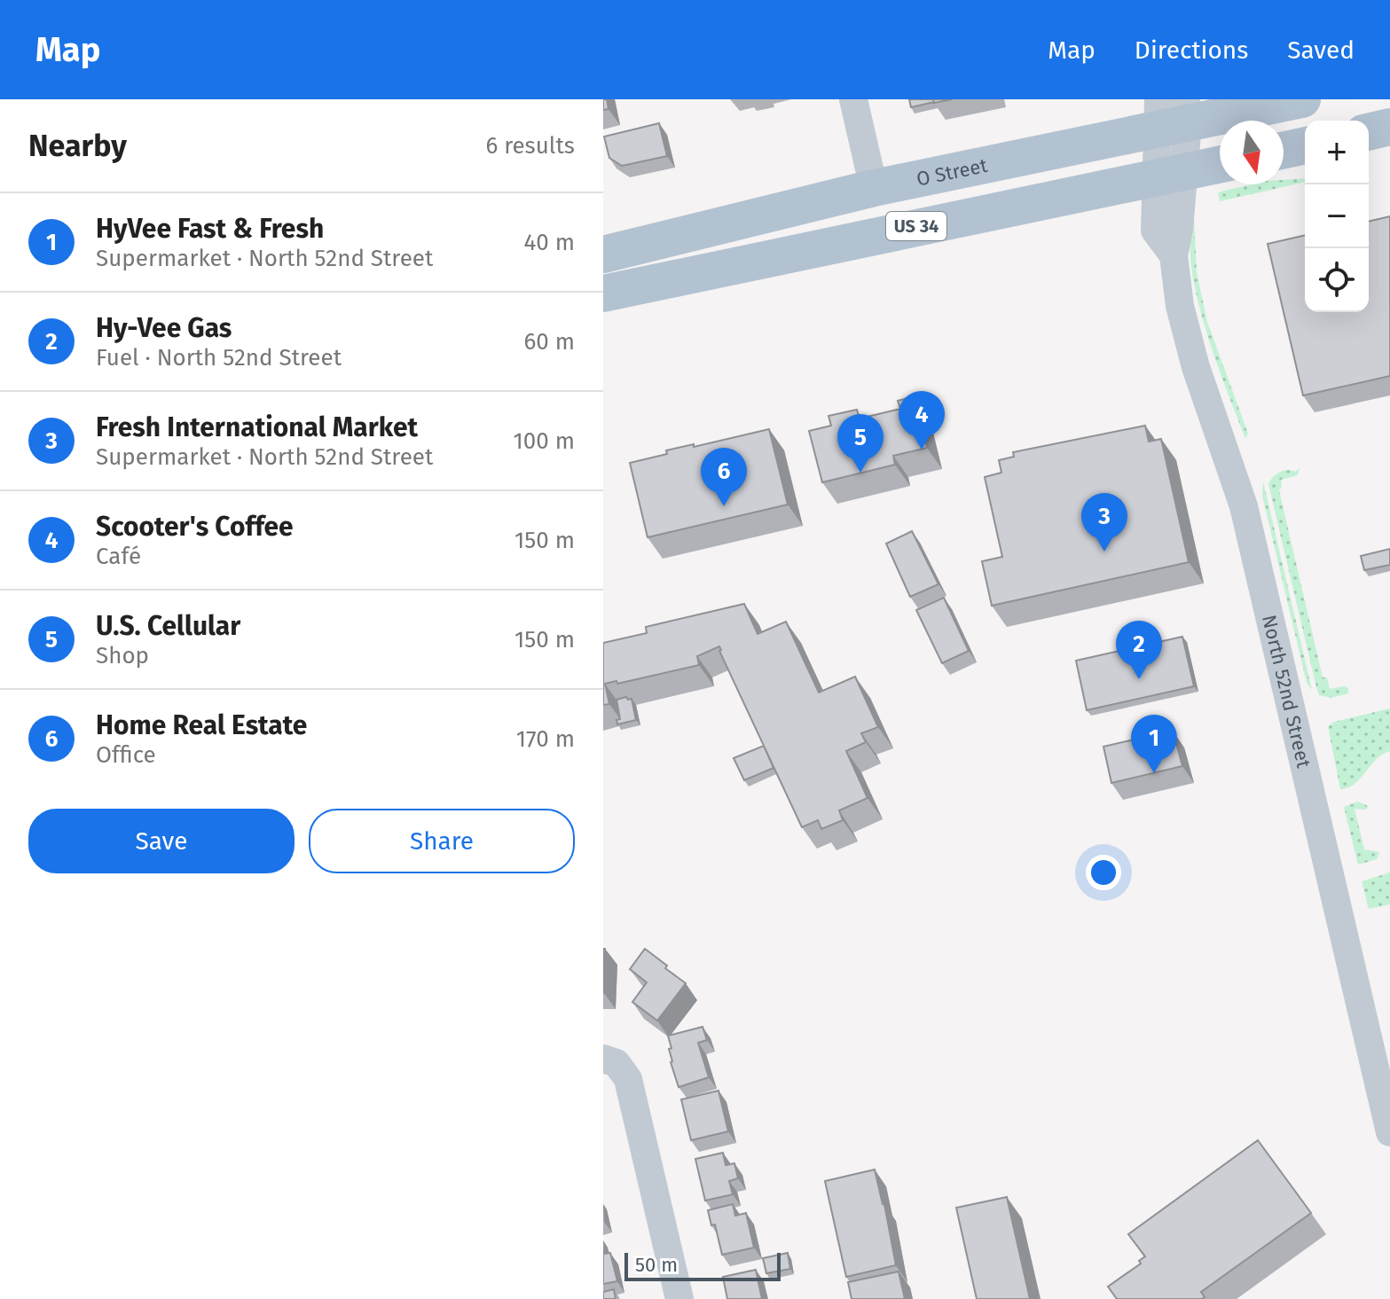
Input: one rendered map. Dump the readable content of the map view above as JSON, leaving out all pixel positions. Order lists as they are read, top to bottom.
{
  "streets": {
    "main road": ["O Street", "US 34"],
    "street": ["North 52nd Street"]
  },
  "crossings": [
    ["O Street", "North 52nd Street"],
    ["US 34", "North 52nd Street"]
  ],
  "scale_bar": "50 m",
  "north": "bottom",
  "page": {
    "header": "Map",
    "nav": ["Map", "Directions", "Saved"],
    "heading": ["Nearby", "6 results"],
    "map_buttons": ["+", "−"],
    "list": [
      {
        "mark": "1",
        "name": "HyVee Fast & Fresh",
        "note": "Supermarket · North 52nd Street",
        "value": "40 m"
      },
      {
        "mark": "2",
        "name": "Hy-Vee Gas",
        "note": "Fuel · North 52nd Street",
        "value": "60 m"
      },
      {
        "mark": "3",
        "name": "Fresh International Market",
        "note": "Supermarket · North 52nd Street",
        "value": "100 m"
      },
      {
        "mark": "4",
        "name": "Scooter's Coffee",
        "note": "Café",
        "value": "150 m"
      },
      {
        "mark": "5",
        "name": "U.S. Cellular",
        "note": "Shop",
        "value": "150 m"
      },
      {
        "mark": "6",
        "name": "Home Real Estate",
        "note": "Office",
        "value": "170 m"
      }
    ],
    "pins": [
      "4",
      "5",
      "6",
      "3",
      "2",
      "1"
    ],
    "buttons": ["Save", "Share"],
    "scale": "50 m"
  }
}
